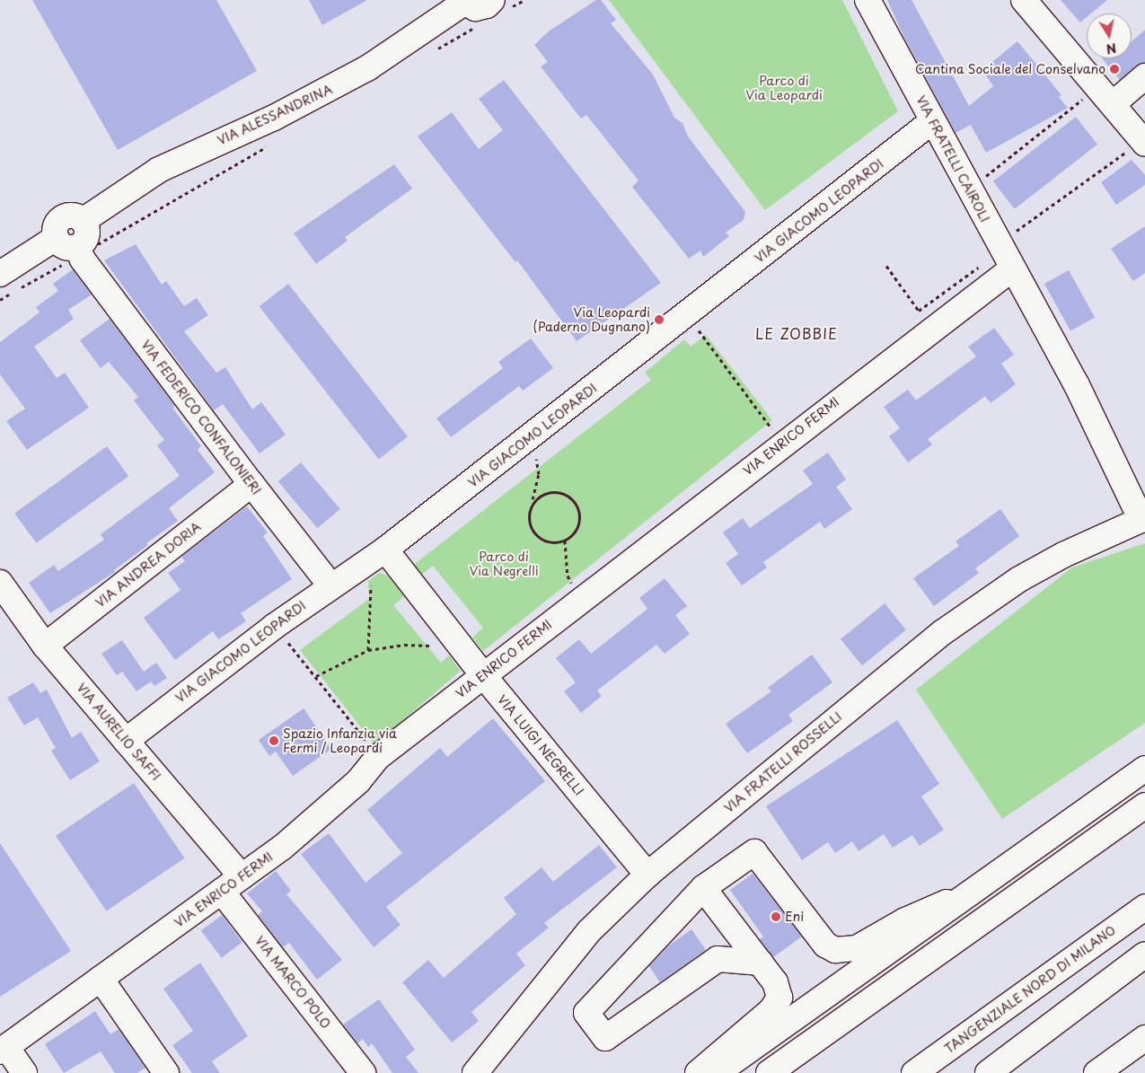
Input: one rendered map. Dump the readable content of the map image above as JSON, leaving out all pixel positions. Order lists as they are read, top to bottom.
{
  "streets": {
    "main road": [
      "VIA ALESSANDRINA",
      "VIA FRATELLI CAIROLI",
      "VIA GIACOMO LEOPARDI",
      "VIA FEDERICO CONFALONIERI",
      "VIA ENRICO FERMI",
      "VIA ANDREA DORIA",
      "VIA AURELIO SAFFI",
      "VIA LUIGI NEGRELLI",
      "VIA FRATELLI ROSSELLI",
      "VIA MARCO POLO",
      "TANGENZIALE NORD DI MILANO"
    ]
  },
  "crossings": [
    ["VIA ALESSANDRINA", "VIA FEDERICO CONFALONIERI"],
    ["VIA FRATELLI CAIROLI", "VIA GIACOMO LEOPARDI"],
    ["VIA FRATELLI CAIROLI", "VIA ENRICO FERMI"],
    ["VIA FRATELLI CAIROLI", "VIA FRATELLI ROSSELLI"],
    ["VIA GIACOMO LEOPARDI", "VIA FEDERICO CONFALONIERI"],
    ["VIA GIACOMO LEOPARDI", "VIA AURELIO SAFFI"],
    ["VIA GIACOMO LEOPARDI", "VIA LUIGI NEGRELLI"],
    ["VIA FEDERICO CONFALONIERI", "VIA ANDREA DORIA"],
    ["VIA ENRICO FERMI", "VIA AURELIO SAFFI"],
    ["VIA ENRICO FERMI", "VIA LUIGI NEGRELLI"],
    ["VIA ENRICO FERMI", "VIA MARCO POLO"],
    ["VIA ANDREA DORIA", "VIA AURELIO SAFFI"],
    ["VIA LUIGI NEGRELLI", "VIA FRATELLI ROSSELLI"]
  ],
  "districts": ["LE ZOBBIE"],
  "parks": ["Parco di Via Leopardi", "Parco di Via Negrelli"],
  "places": [
    "Cantina Sociale del Conselvano",
    "Via Leopardi (Paderno Dugnano)",
    "Spazio Infanzia via Fermi / Leopardi",
    "Eni"
  ],
  "north": "bottom"
}
